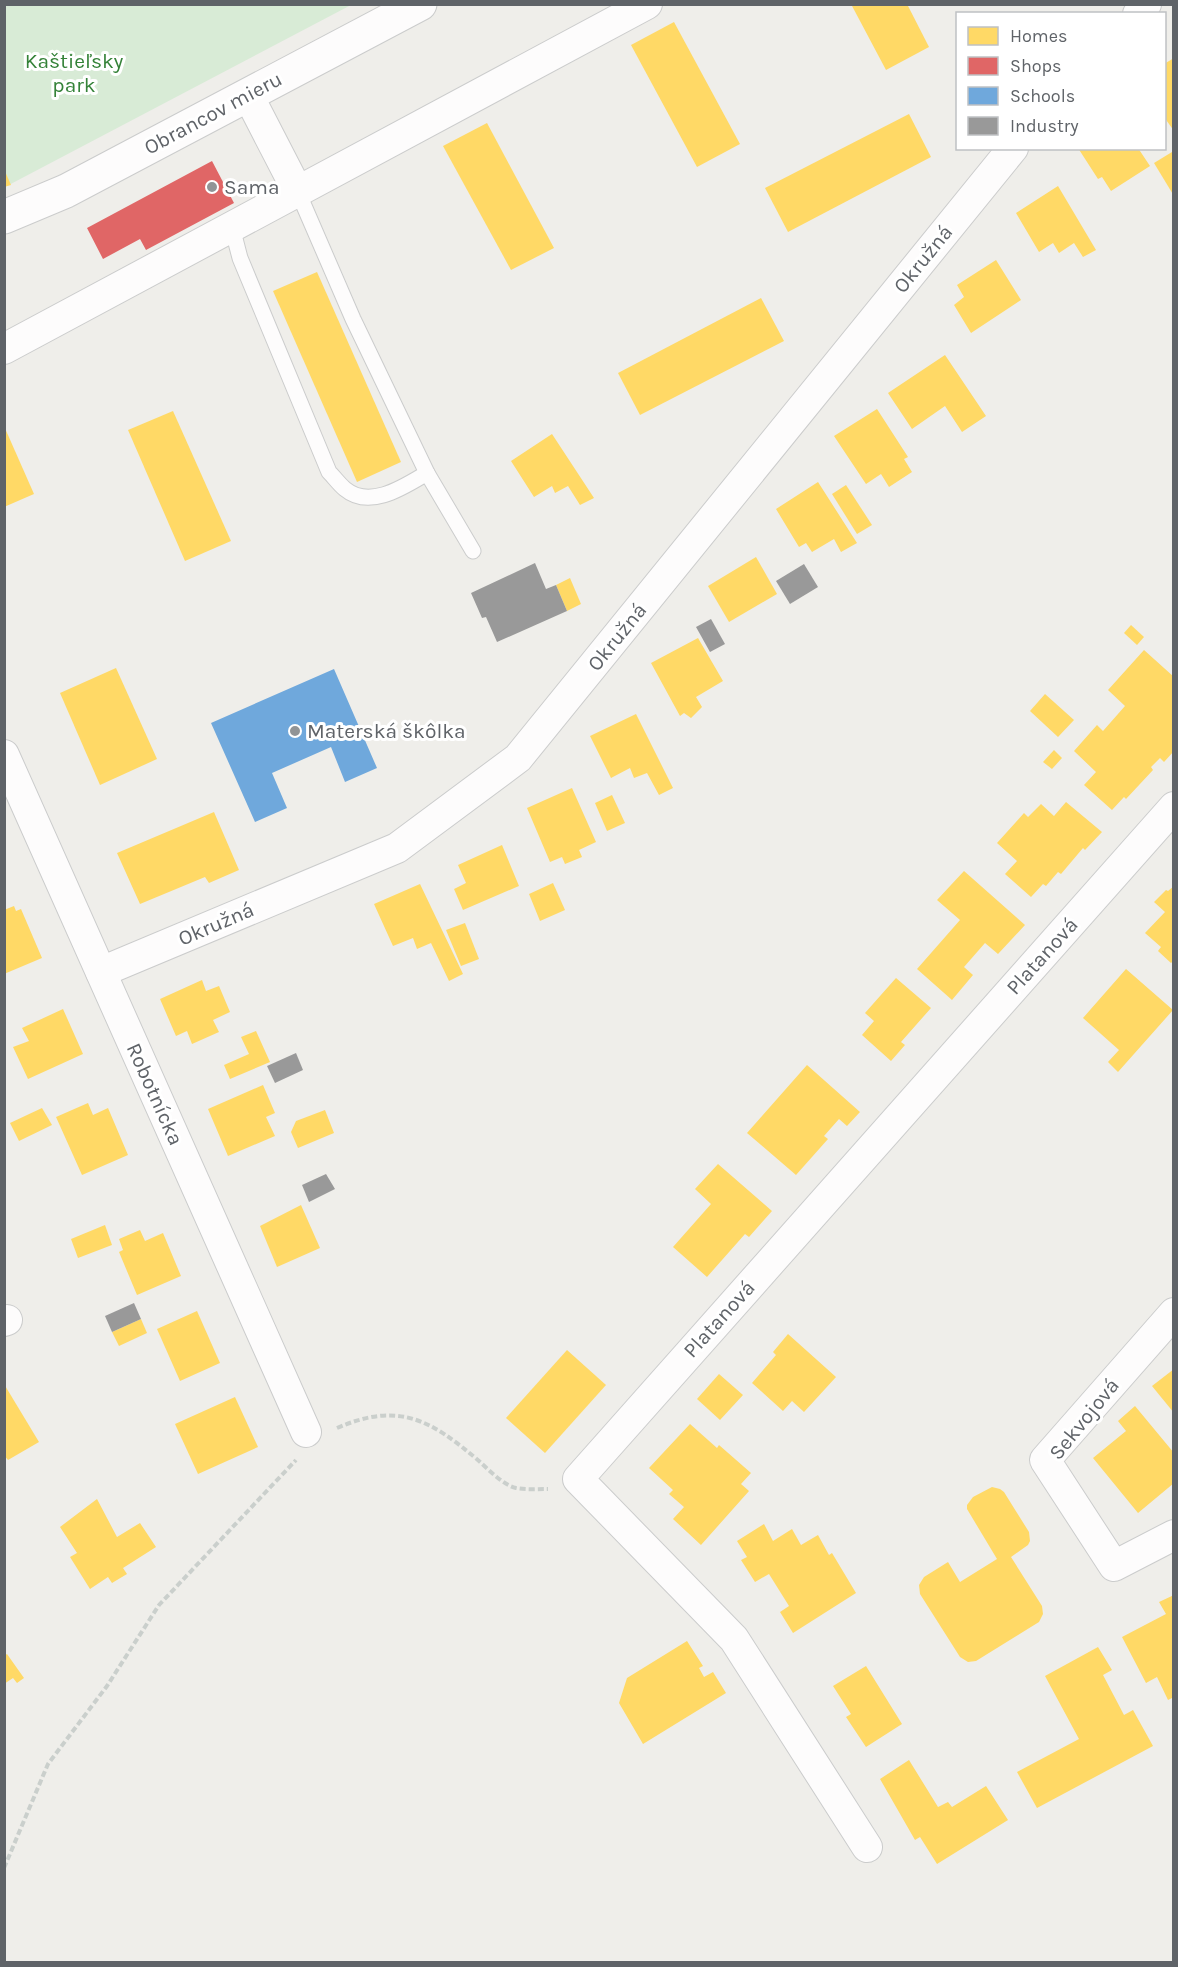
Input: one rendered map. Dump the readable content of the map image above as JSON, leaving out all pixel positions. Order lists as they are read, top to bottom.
{
  "streets": {
    "street": [
      "Obrancov mieru",
      "Okružná",
      "Platanová",
      "Robotnícka",
      "Sekvojová"
    ]
  },
  "crossings": [
    ["Okružná", "Robotnícka"]
  ],
  "parks": ["Kaštieľsky park"],
  "places": ["Sama", "Materská škôlka"],
  "legend": [
    "Homes",
    "Shops",
    "Schools",
    "Industry"
  ]
}
